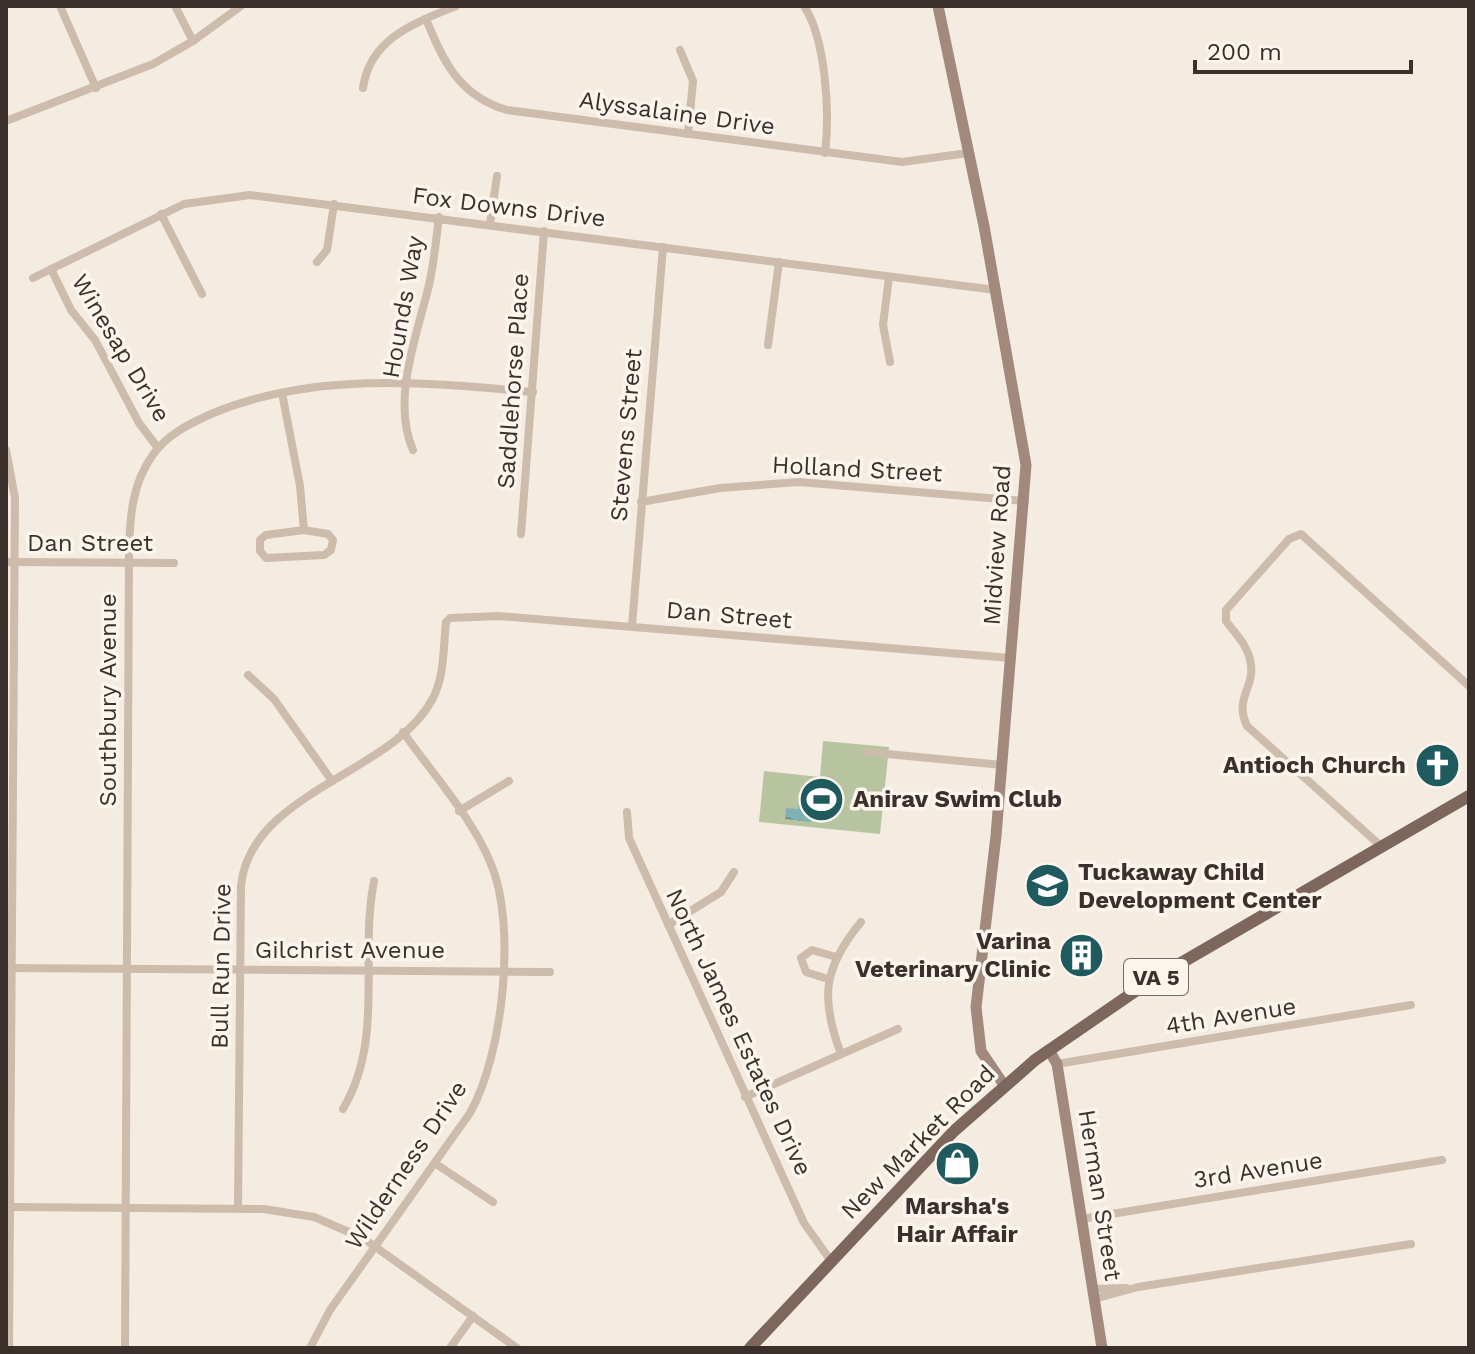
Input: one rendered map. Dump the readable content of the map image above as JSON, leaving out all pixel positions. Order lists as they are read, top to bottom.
{
  "streets": {
    "main road": ["VA 5", "New Market Road"],
    "street": [
      "Alyssalaine Drive",
      "Fox Downs Drive",
      "Hounds Way",
      "Winesap Drive",
      "Saddlehorse Place",
      "Stevens Street",
      "Holland Street",
      "Dan Street",
      "Midview Road",
      "Southbury Avenue",
      "Gilchrist Avenue",
      "Bull Run Drive",
      "4th Avenue",
      "North James Estates Drive",
      "Wilderness Drive",
      "3rd Avenue",
      "Herman Street"
    ]
  },
  "crossings": [
    ["Alyssalaine Drive", "Midview Road"],
    ["Fox Downs Drive", "Hounds Way"],
    ["Fox Downs Drive", "Winesap Drive"],
    ["Fox Downs Drive", "Saddlehorse Place"],
    ["Fox Downs Drive", "Stevens Street"],
    ["Fox Downs Drive", "Midview Road"],
    ["Hounds Way", "Southbury Avenue"],
    ["Winesap Drive", "Southbury Avenue"],
    ["Saddlehorse Place", "Southbury Avenue"],
    ["Stevens Street", "Holland Street"],
    ["Stevens Street", "Dan Street"],
    ["Holland Street", "Midview Road"],
    ["Dan Street", "Midview Road"],
    ["Dan Street", "Southbury Avenue"],
    ["Dan Street", "Bull Run Drive"],
    ["Midview Road", "New Market Road"],
    ["Southbury Avenue", "Gilchrist Avenue"],
    ["Gilchrist Avenue", "Bull Run Drive"],
    ["Gilchrist Avenue", "Wilderness Drive"],
    ["Bull Run Drive", "Wilderness Drive"],
    ["4th Avenue", "Herman Street"],
    ["North James Estates Drive", "New Market Road"],
    ["New Market Road", "Herman Street"],
    ["3rd Avenue", "Herman Street"]
  ],
  "places": {
    "church": ["Antioch Church"],
    "sports": ["Anirav Swim Club"],
    "school or university": ["Tuckaway Child Development Center"],
    "building": ["Varina Veterinary Clinic"],
    "shop": ["Marsha's Hair Affair"]
  },
  "scale_bar": "200 m"
}
